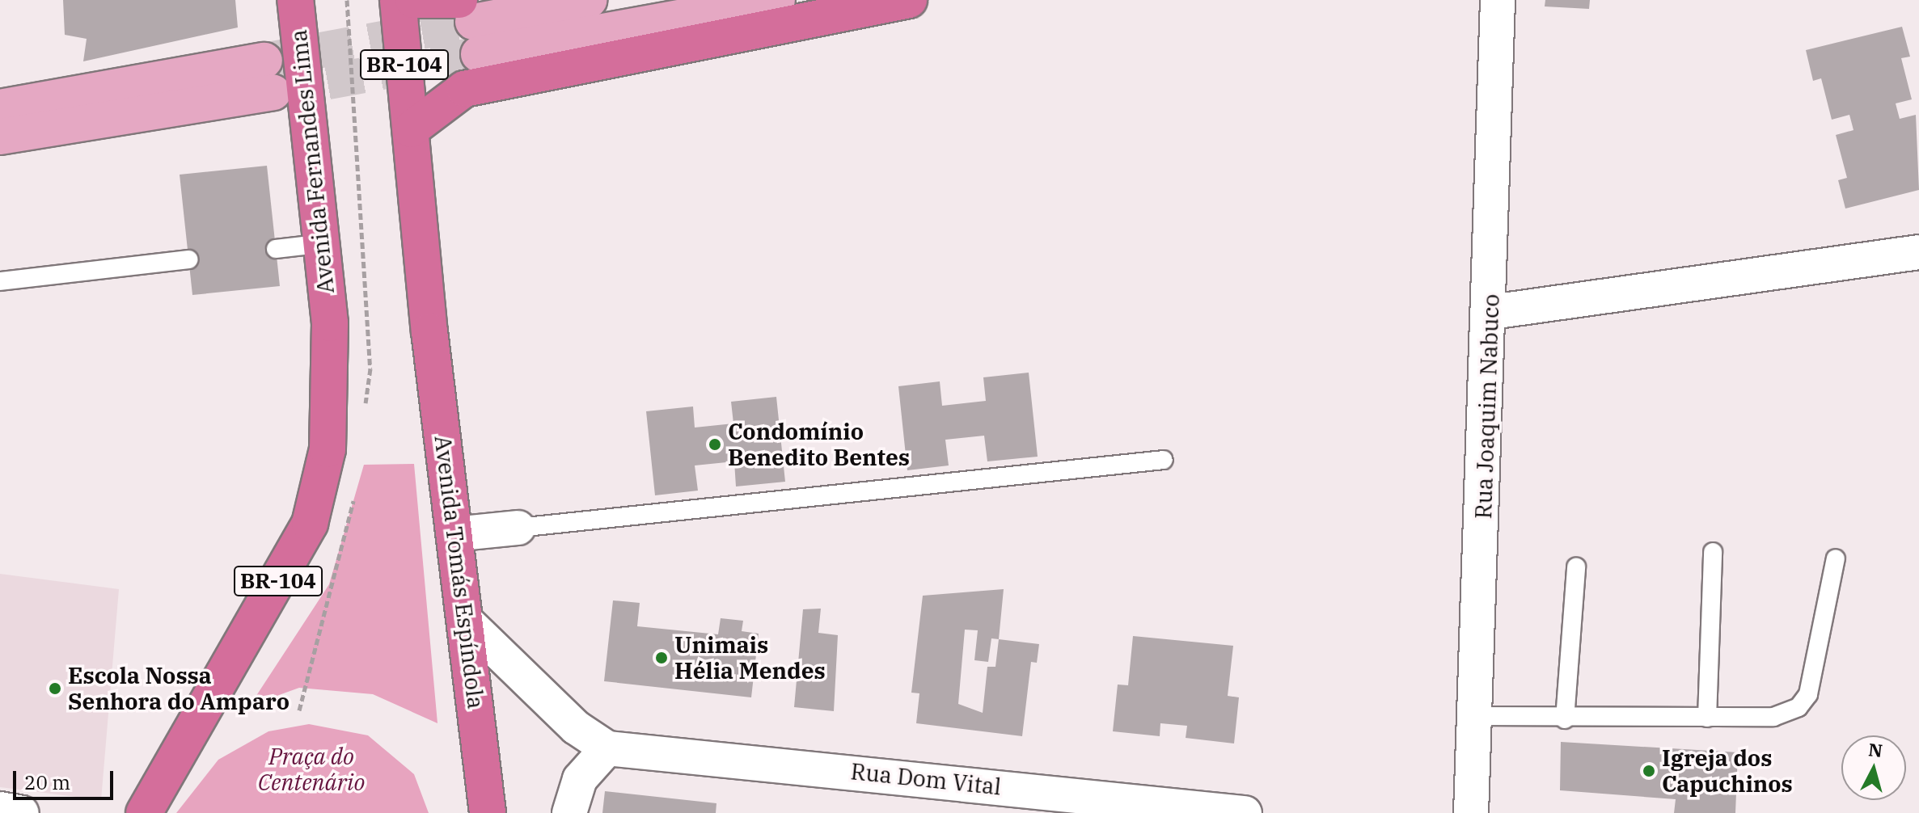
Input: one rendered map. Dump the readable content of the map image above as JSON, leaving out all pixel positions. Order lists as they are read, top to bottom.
{
  "streets": {
    "highway": ["BR-104", "Avenida Fernandes Lima", "Avenida Tomás Espíndola"],
    "street": ["Rua Joaquim Nabuco", "Rua Dom Vital"]
  },
  "crossings": [
    ["BR-104", "Avenida Tomás Espíndola"],
    ["Avenida Tomás Espíndola", "Rua Dom Vital"]
  ],
  "parks": ["Praça do Centenário"],
  "places": [
    "Condomínio Benedito Bentes",
    "Unimais Hélia Mendes",
    "Escola Nossa Senhora do Amparo",
    "Igreja dos Capuchinos"
  ],
  "scale_bar": "20 m",
  "north": "top"
}
